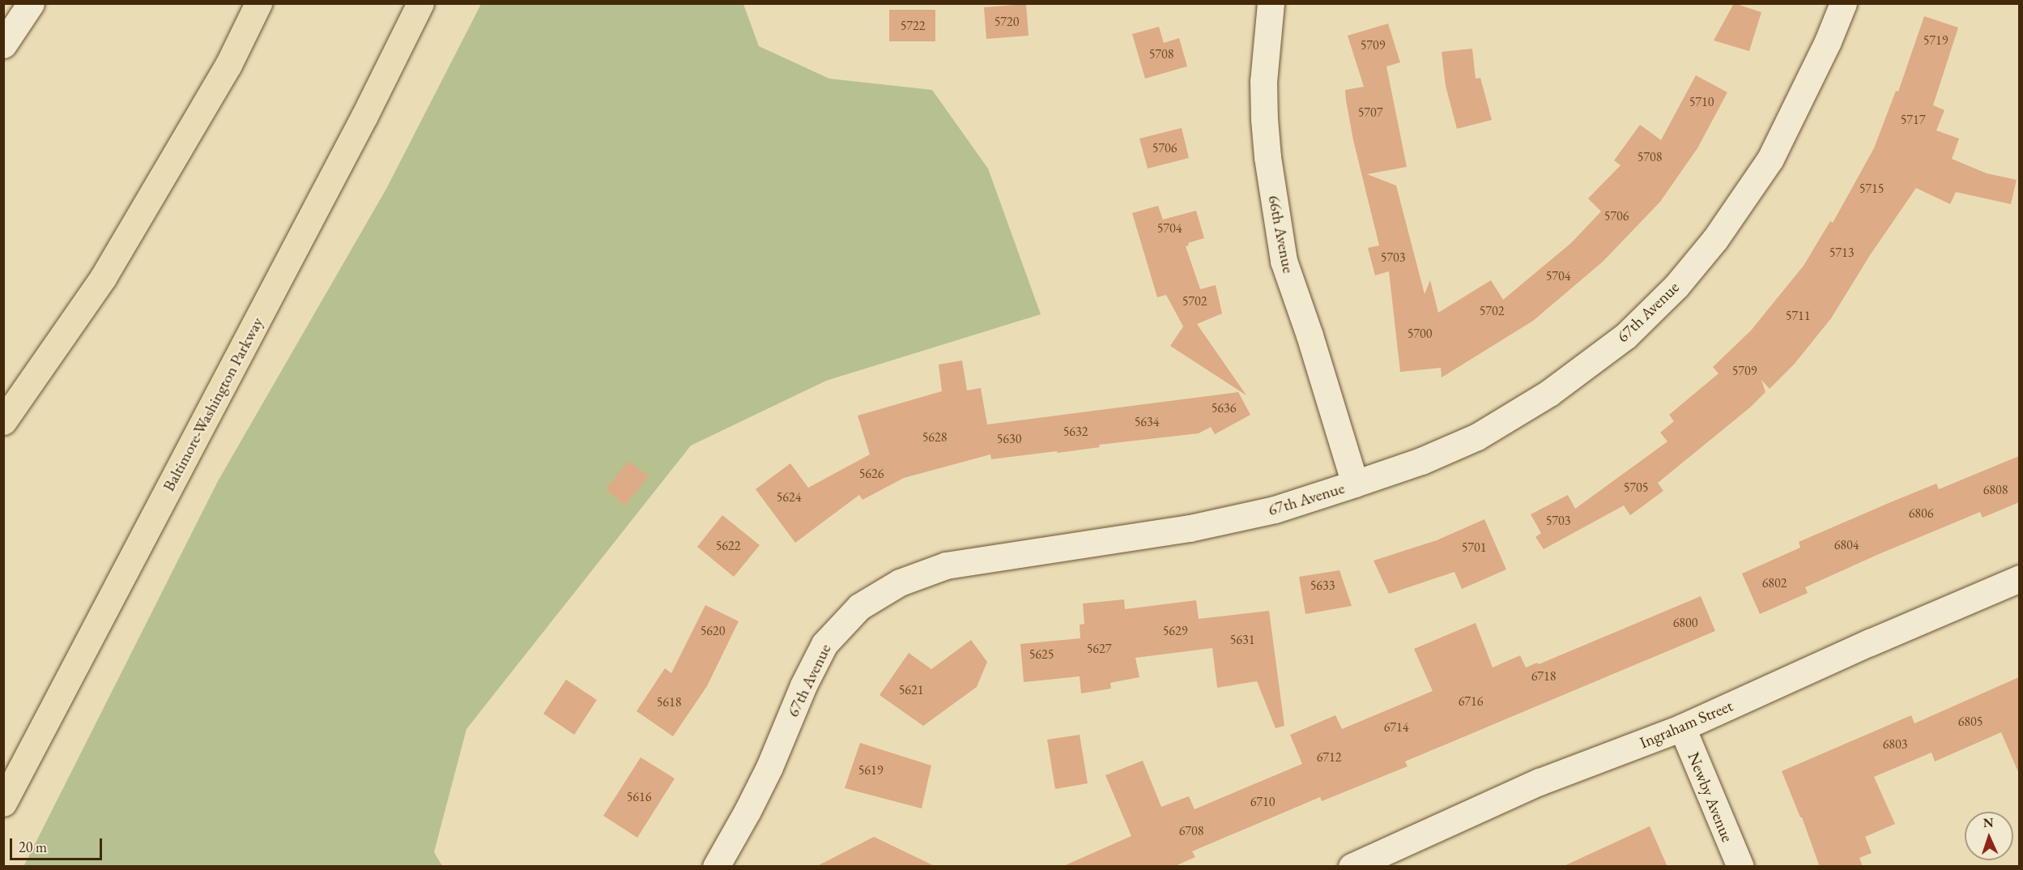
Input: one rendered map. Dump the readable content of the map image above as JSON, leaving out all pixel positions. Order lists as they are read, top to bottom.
{
  "streets": {
    "highway": ["Baltimore-Washington Parkway"],
    "street": [
      "66th Avenue",
      "67th Avenue",
      "Ingraham Street",
      "Newby Avenue"
    ]
  },
  "crossings": [
    ["66th Avenue", "67th Avenue"],
    ["Ingraham Street", "Newby Avenue"]
  ],
  "house_numbers": [
    "5720",
    "5722",
    "5719",
    "5709",
    "5708",
    "5710",
    "5707",
    "5717",
    "5706",
    "5708",
    "5715",
    "5706",
    "5704",
    "5713",
    "5703",
    "5704",
    "5702",
    "5702",
    "5711",
    "5700",
    "5709",
    "5636",
    "5634",
    "5632",
    "5628",
    "5630",
    "5626",
    "5705",
    "6808",
    "5624",
    "6806",
    "5703",
    "6804",
    "5622",
    "5701",
    "6802",
    "5633",
    "6800",
    "5620",
    "5629",
    "5631",
    "5627",
    "5625",
    "6718",
    "5621",
    "6716",
    "5618",
    "6805",
    "6714",
    "6803",
    "6712",
    "5619",
    "5616",
    "6710",
    "6708"
  ],
  "scale_bar": "20 m",
  "north": "top"
}
